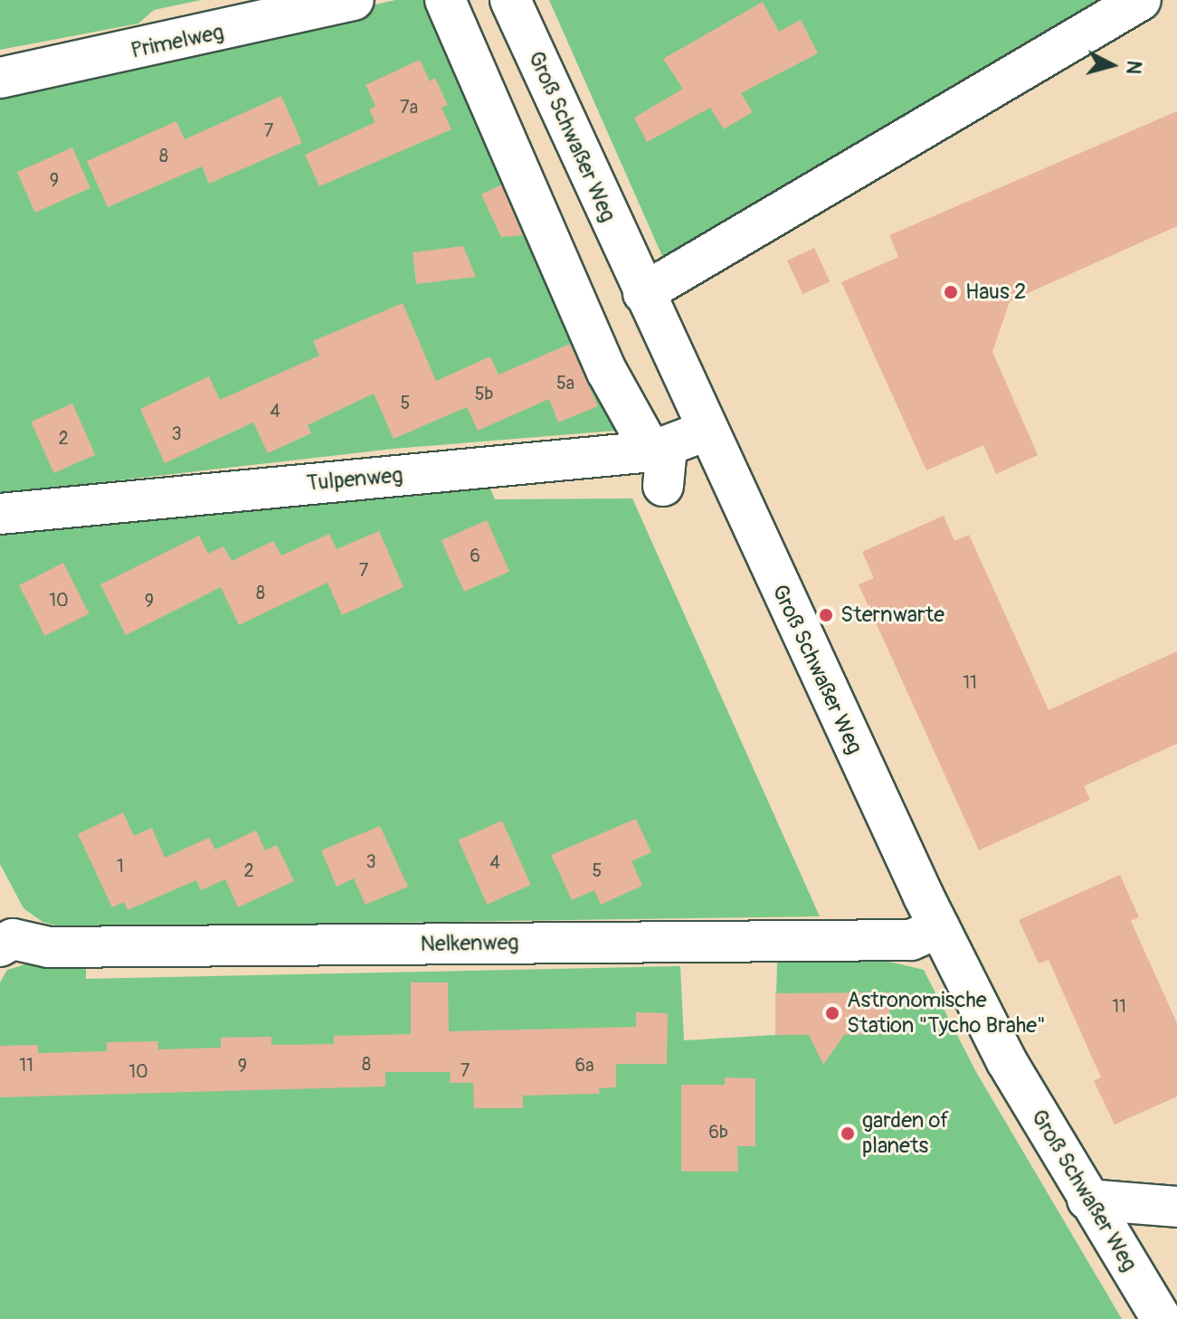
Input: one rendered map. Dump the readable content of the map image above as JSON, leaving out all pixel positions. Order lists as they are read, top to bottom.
{
  "streets": {
    "street": [
      "Primelweg",
      "Groß Schwaßer Weg",
      "Tulpenweg",
      "Nelkenweg"
    ]
  },
  "crossings": [
    ["Groß Schwaßer Weg", "Tulpenweg"],
    ["Groß Schwaßer Weg", "Nelkenweg"]
  ],
  "places": [
    "Haus 2",
    "Sternwarte",
    "Astronomische Station \"Tycho Brahe\"",
    "garden of planets"
  ],
  "house_numbers": [
    "7a",
    "7",
    "8",
    "9",
    "5a",
    "5b",
    "5",
    "4",
    "3",
    "2",
    "6",
    "7",
    "8",
    "10",
    "9",
    "11",
    "3",
    "4",
    "1",
    "2",
    "5",
    "11",
    "8",
    "11",
    "6a",
    "9",
    "7",
    "10",
    "6b"
  ],
  "north": "right"
}
